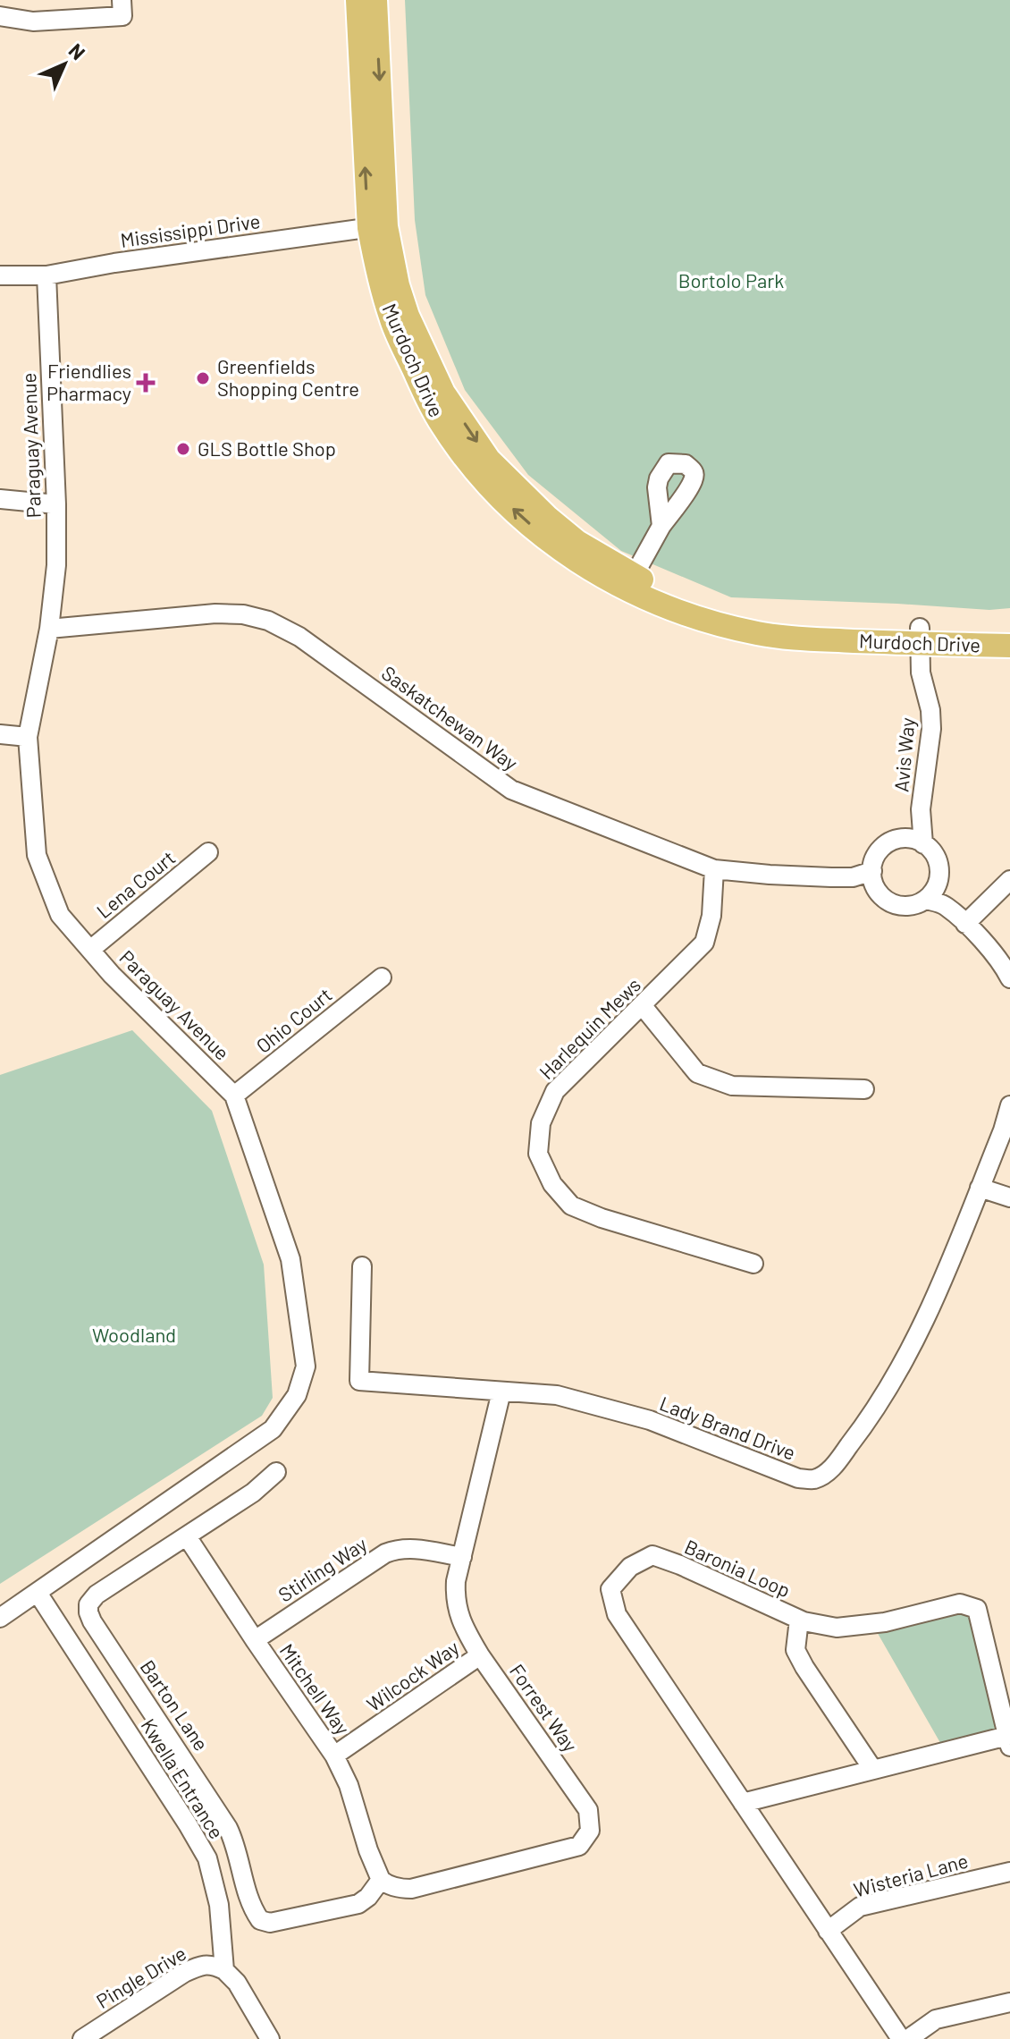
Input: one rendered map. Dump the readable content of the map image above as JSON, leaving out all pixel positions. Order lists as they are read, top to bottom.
{
  "streets": {
    "main road": ["Murdoch Drive"],
    "street": [
      "Mississippi Drive",
      "Paraguay Avenue",
      "Saskatchewan Way",
      "Avis Way",
      "Lena Court",
      "Ohio Court",
      "Harlequin Mews",
      "Lady Brand Drive",
      "Baronia Loop",
      "Stirling Way",
      "Wilcock Way",
      "Mitchell Way",
      "Barton Lane",
      "Forrest Way",
      "Kwella Entrance",
      "Wisteria Lane",
      "Pingle Drive"
    ]
  },
  "crossings": [
    ["Mississippi Drive", "Murdoch Drive"],
    ["Mississippi Drive", "Paraguay Avenue"],
    ["Murdoch Drive", "Avis Way"],
    ["Paraguay Avenue", "Saskatchewan Way"],
    ["Paraguay Avenue", "Lena Court"],
    ["Paraguay Avenue", "Ohio Court"],
    ["Paraguay Avenue", "Kwella Entrance"],
    ["Saskatchewan Way", "Avis Way"],
    ["Saskatchewan Way", "Harlequin Mews"],
    ["Lady Brand Drive", "Forrest Way"],
    ["Baronia Loop", "Wisteria Lane"],
    ["Stirling Way", "Mitchell Way"],
    ["Stirling Way", "Forrest Way"],
    ["Wilcock Way", "Mitchell Way"],
    ["Wilcock Way", "Forrest Way"],
    ["Mitchell Way", "Barton Lane"],
    ["Mitchell Way", "Forrest Way"],
    ["Barton Lane", "Forrest Way"],
    ["Kwella Entrance", "Pingle Drive"]
  ],
  "parks": ["Bortolo Park", "Woodland"],
  "places": {
    "other": ["Greenfields Shopping Centre", "GLS Bottle Shop"],
    "health": ["Friendlies Pharmacy"]
  },
  "north": "top right"
}
